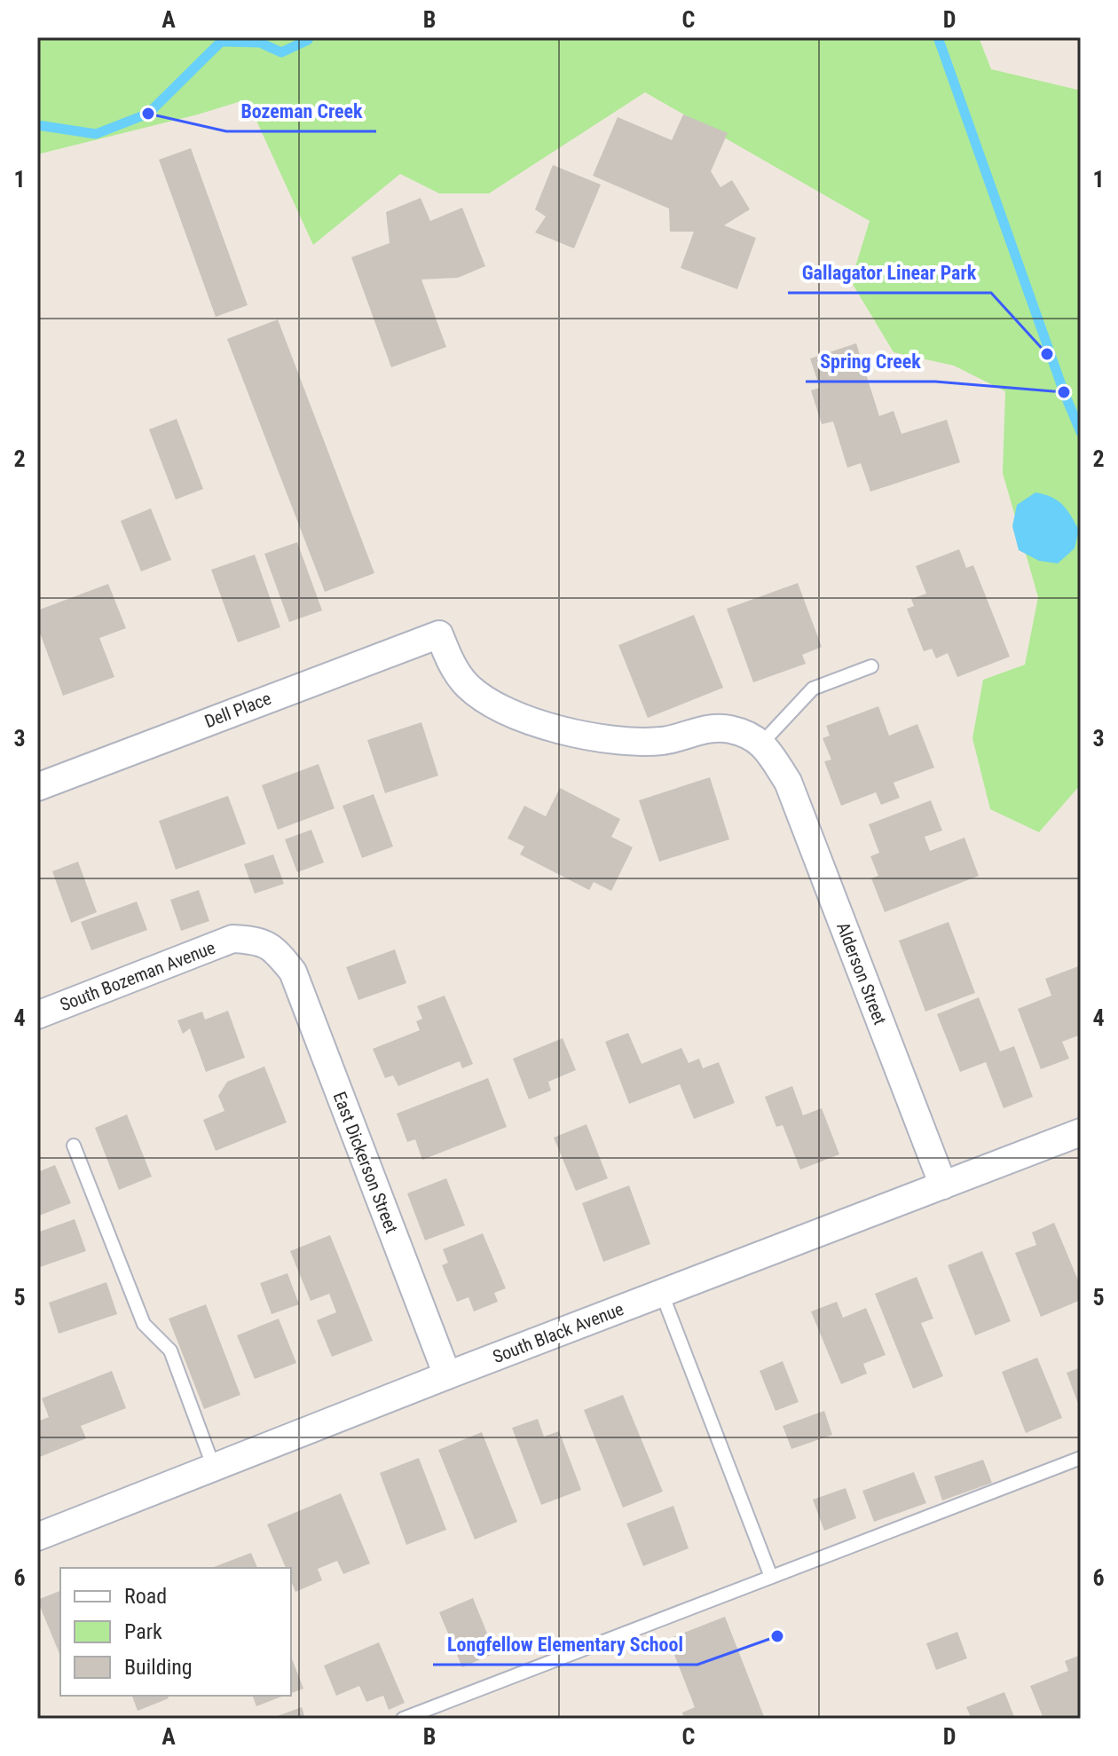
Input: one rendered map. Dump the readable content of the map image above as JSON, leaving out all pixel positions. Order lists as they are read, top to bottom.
{
  "streets": {
    "street": [
      "Dell Place",
      "Alderson Street",
      "South Bozeman Avenue",
      "East Dickerson Street",
      "South Black Avenue"
    ]
  },
  "crossings": [
    ["Dell Place", "Alderson Street"],
    ["Alderson Street", "South Black Avenue"],
    ["South Bozeman Avenue", "East Dickerson Street"],
    ["East Dickerson Street", "South Black Avenue"]
  ],
  "places": [
    "Bozeman Creek",
    "Gallagator Linear Park",
    "Spring Creek",
    "Longfellow Elementary School"
  ],
  "legend": ["Road", "Park", "Building"],
  "grid": {
    "columns": [
      "A",
      "B",
      "C",
      "D"
    ],
    "rows": [
      "1",
      "2",
      "3",
      "4",
      "5",
      "6"
    ]
  }
}
